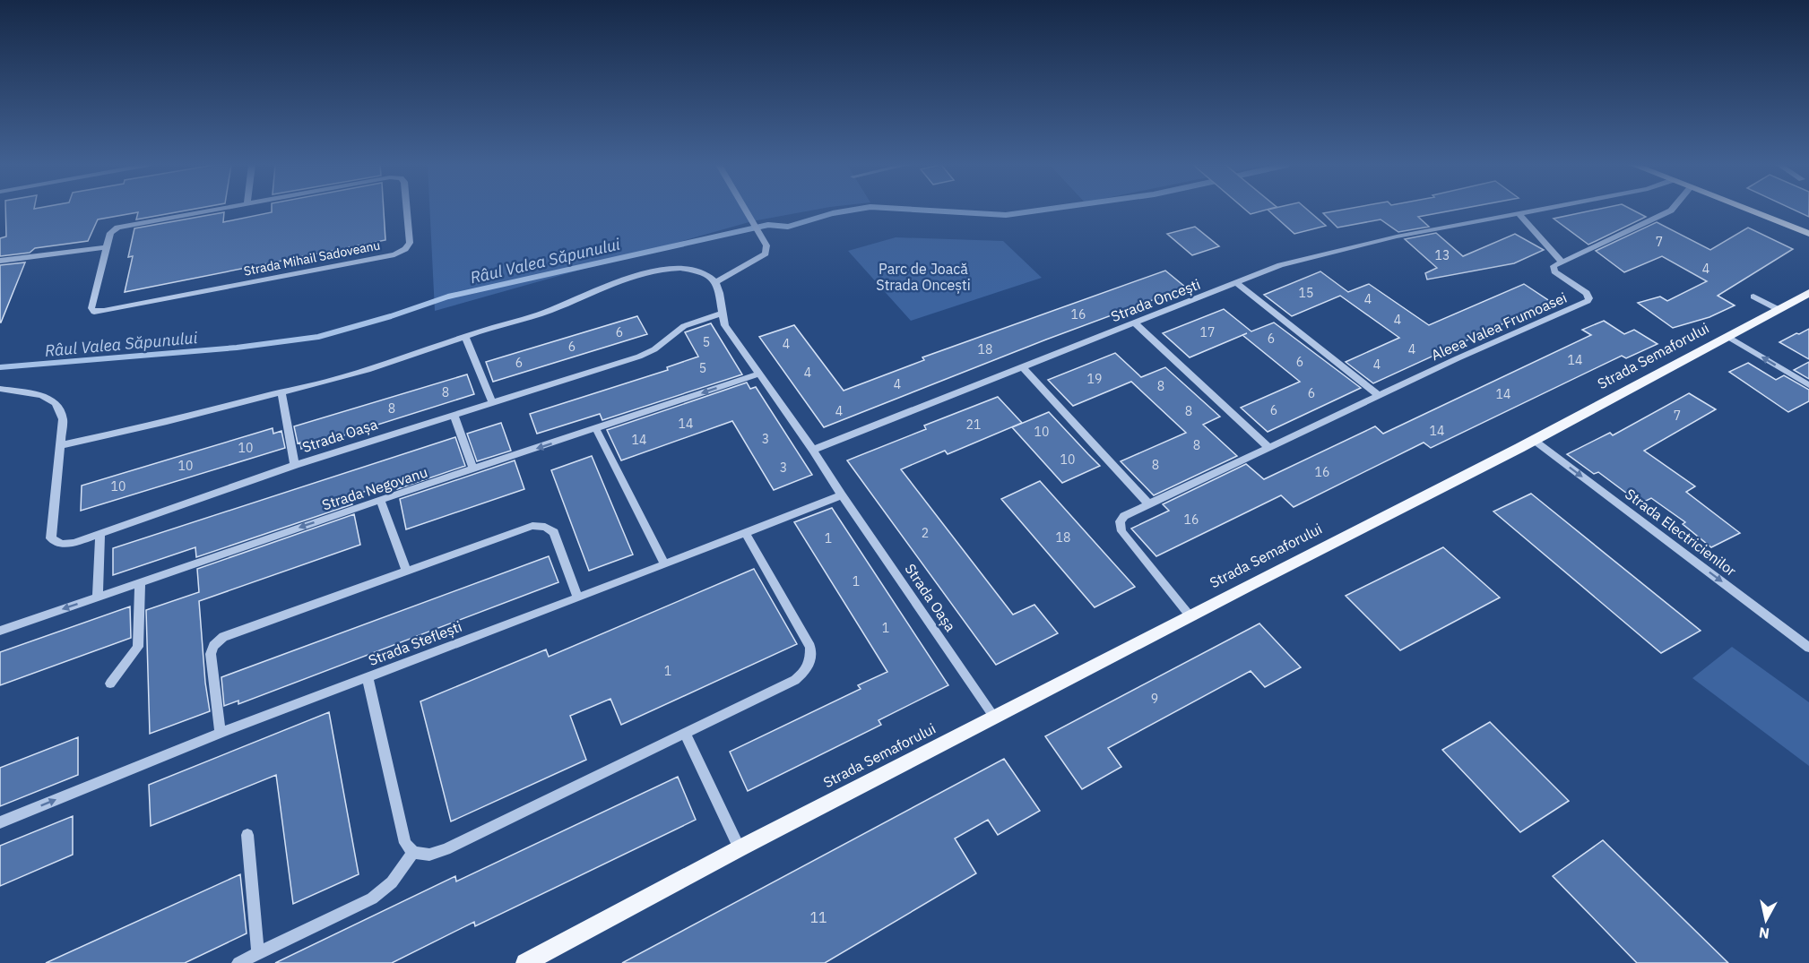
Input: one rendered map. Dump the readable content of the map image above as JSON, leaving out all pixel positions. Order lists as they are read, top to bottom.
{
  "streets": {
    "main road": ["Strada Semaforului"],
    "street": [
      "Strada Mihail Sadoveanu",
      "Strada Oncești",
      "Aleea Valea Frumoasei",
      "Strada Oașa",
      "Strada Negovanu",
      "Strada Electricienilor",
      "Strada Steflești"
    ]
  },
  "crossings": [
    ["Strada Oncești", "Strada Oașa"],
    ["Aleea Valea Frumoasei", "Strada Semaforului"],
    ["Strada Semaforului", "Strada Oașa"],
    ["Strada Semaforului", "Strada Electricienilor"],
    ["Strada Oașa", "Strada Negovanu"],
    ["Strada Oașa", "Strada Steflești"]
  ],
  "one_way": ["Strada Negovanu", "Strada Electricienilor"],
  "water": ["Râul Valea Săpunului"],
  "parks": ["Parc de Joacă Strada Oncești"],
  "house_numbers": [
    "7",
    "13",
    "4",
    "15",
    "4",
    "16",
    "4",
    "6",
    "17",
    "6",
    "5",
    "4",
    "6",
    "18",
    "4",
    "14",
    "6",
    "6",
    "4",
    "5",
    "4",
    "19",
    "4",
    "8",
    "8",
    "6",
    "14",
    "8",
    "6",
    "4",
    "8",
    "7",
    "14",
    "21",
    "14",
    "10",
    "3",
    "14",
    "8",
    "10",
    "10",
    "8",
    "10",
    "3",
    "16",
    "10",
    "16",
    "2",
    "18",
    "1",
    "1",
    "1",
    "1",
    "9",
    "11"
  ],
  "north": "bottom"
}
